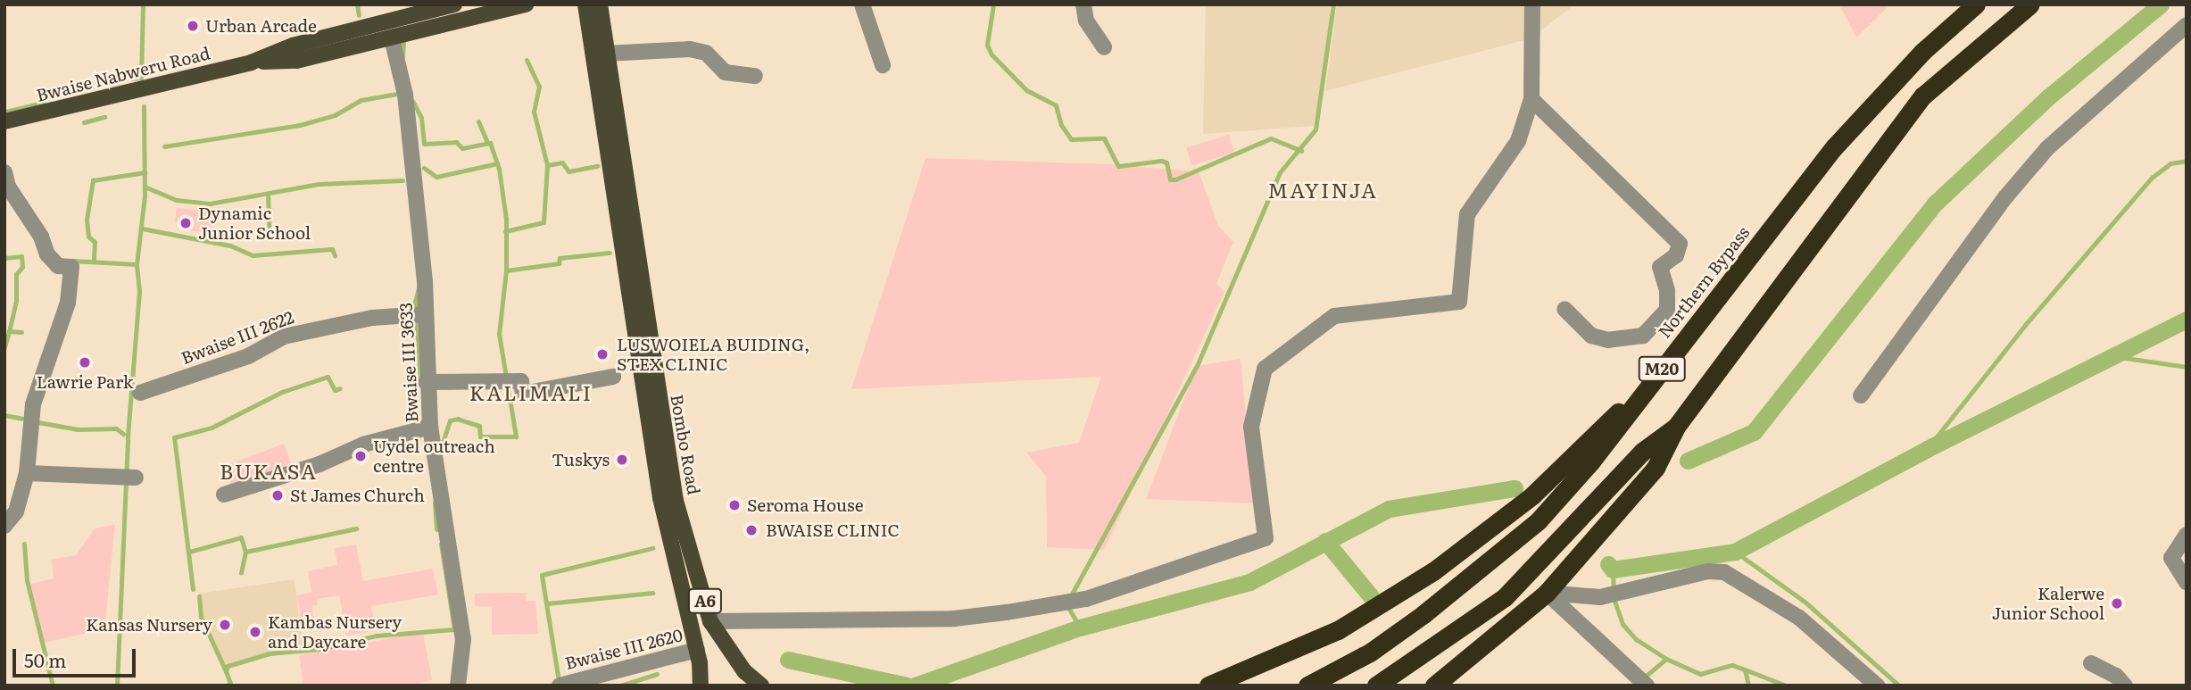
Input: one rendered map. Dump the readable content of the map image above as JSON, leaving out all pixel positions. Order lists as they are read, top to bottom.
{
  "streets": {
    "highway": ["Northern Bypass", "M20"],
    "main road": ["Bwaise Nabweru Road", "Bombo Road", "A6"],
    "street": ["Bwaise III 2622", "Bwaise III 3633", "Bwaise III 2620"]
  },
  "crossings": [
    ["Bwaise Nabweru Road", "Bwaise III 3633"],
    ["Bwaise III 2622", "Bwaise III 3633"],
    ["Bombo Road", "Bwaise III 2620"]
  ],
  "districts": ["MAYINJA", "KALIMALI", "BUKASA"],
  "places": [
    "Urban Arcade",
    "Dynamic Junior School",
    "LUSWOIELA BUIDING, STEX CLINIC",
    "Lawrie Park",
    "Uydel outreach centre",
    "Tuskys",
    "St James Church",
    "Seroma House",
    "BWAISE CLINIC",
    "Kalerwe Junior School",
    "Kansas Nursery",
    "Kambas Nursery and Daycare"
  ],
  "scale_bar": "50 m"
}
